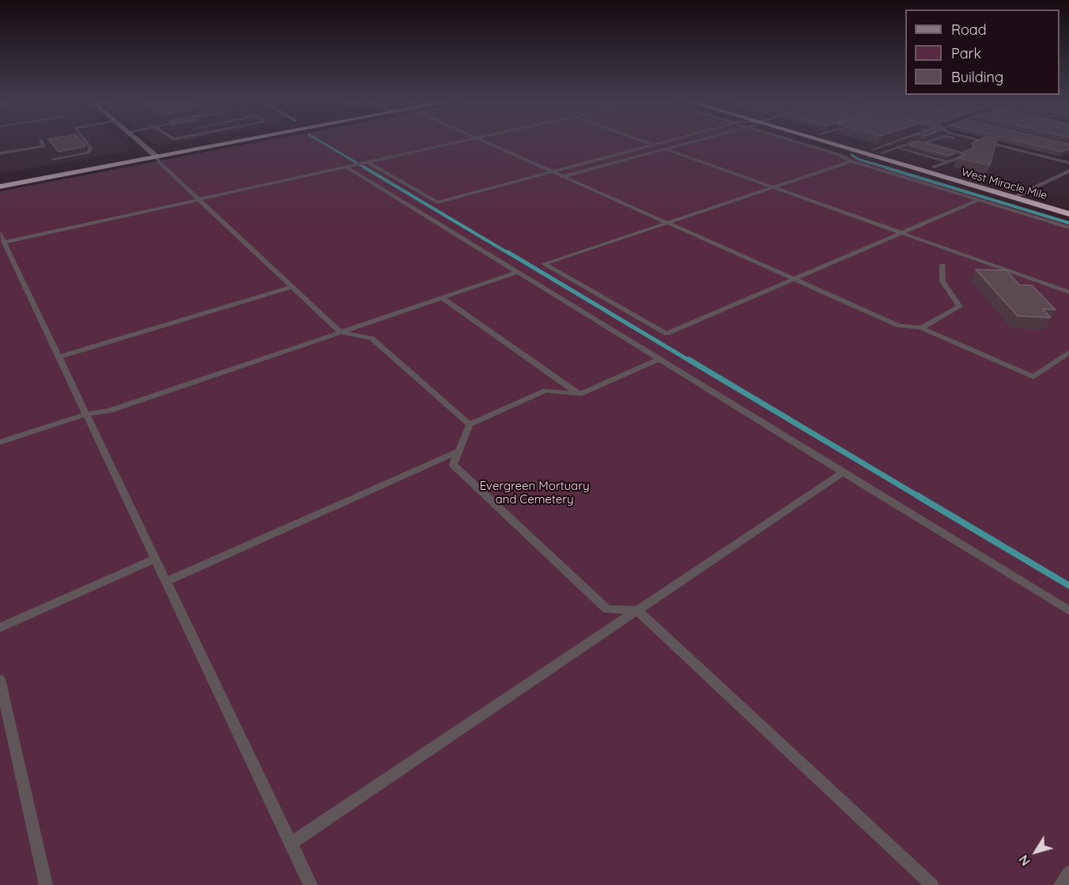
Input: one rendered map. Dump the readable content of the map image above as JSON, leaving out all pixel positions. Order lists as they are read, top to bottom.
{
  "streets": {
    "highway": ["West Miracle Mile"]
  },
  "parks": ["Evergreen Mortuary and Cemetery"],
  "legend": ["Road", "Park", "Building"],
  "north": "bottom left"
}
